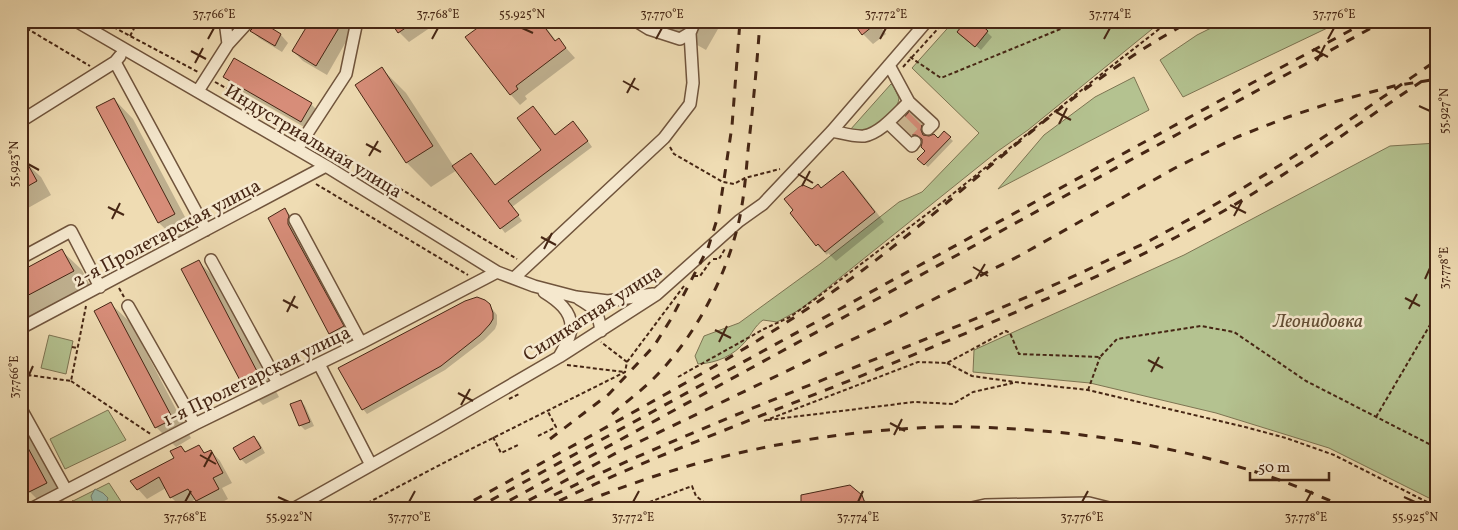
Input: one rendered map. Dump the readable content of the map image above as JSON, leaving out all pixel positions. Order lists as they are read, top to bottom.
{
  "streets": {
    "street": [
      "Индустриальная улица",
      "2-я Пролетарская улица",
      "Силикатная улица",
      "1-я Пролетарская улица"
    ]
  },
  "crossings": [
    ["Индустриальная улица", "2-я Пролетарская улица"],
    ["Индустриальная улица", "Силикатная улица"],
    ["Индустриальная улица", "1-я Пролетарская улица"]
  ],
  "parks": ["Леонидовка"],
  "scale_bar": "50 m",
  "coordinates": [
    "37.766°E",
    "37.768°E",
    "55.925°N",
    "37.770°E",
    "37.772°E",
    "37.774°E",
    "37.776°E",
    "55.927°N",
    "55.923°N",
    "37.778°E",
    "55.922°N"
  ]
}
